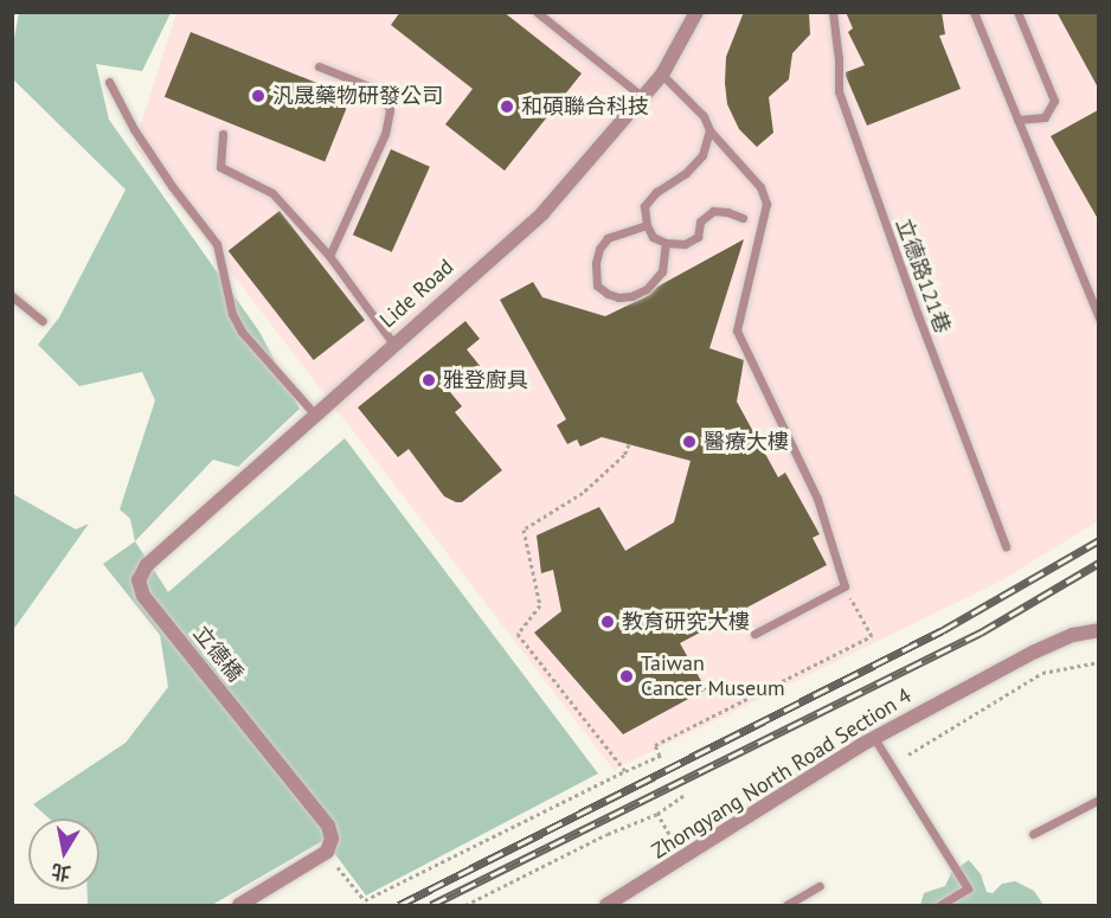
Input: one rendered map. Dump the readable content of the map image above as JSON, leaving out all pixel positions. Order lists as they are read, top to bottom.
{
  "streets": {
    "street": ["Lide Road", "立德橋", "Zhongyang North Road Section 4"],
    "lane": ["立德路121巷"]
  },
  "crossings": [
    ["Lide Road", "立德橋"]
  ],
  "places": [
    "汎晟藥物研發公司",
    "和碩聯合科技",
    "雅登廚具",
    "醫療大樓",
    "教育研究大樓",
    "Taiwan Cancer Museum"
  ],
  "north": "bottom"
}
